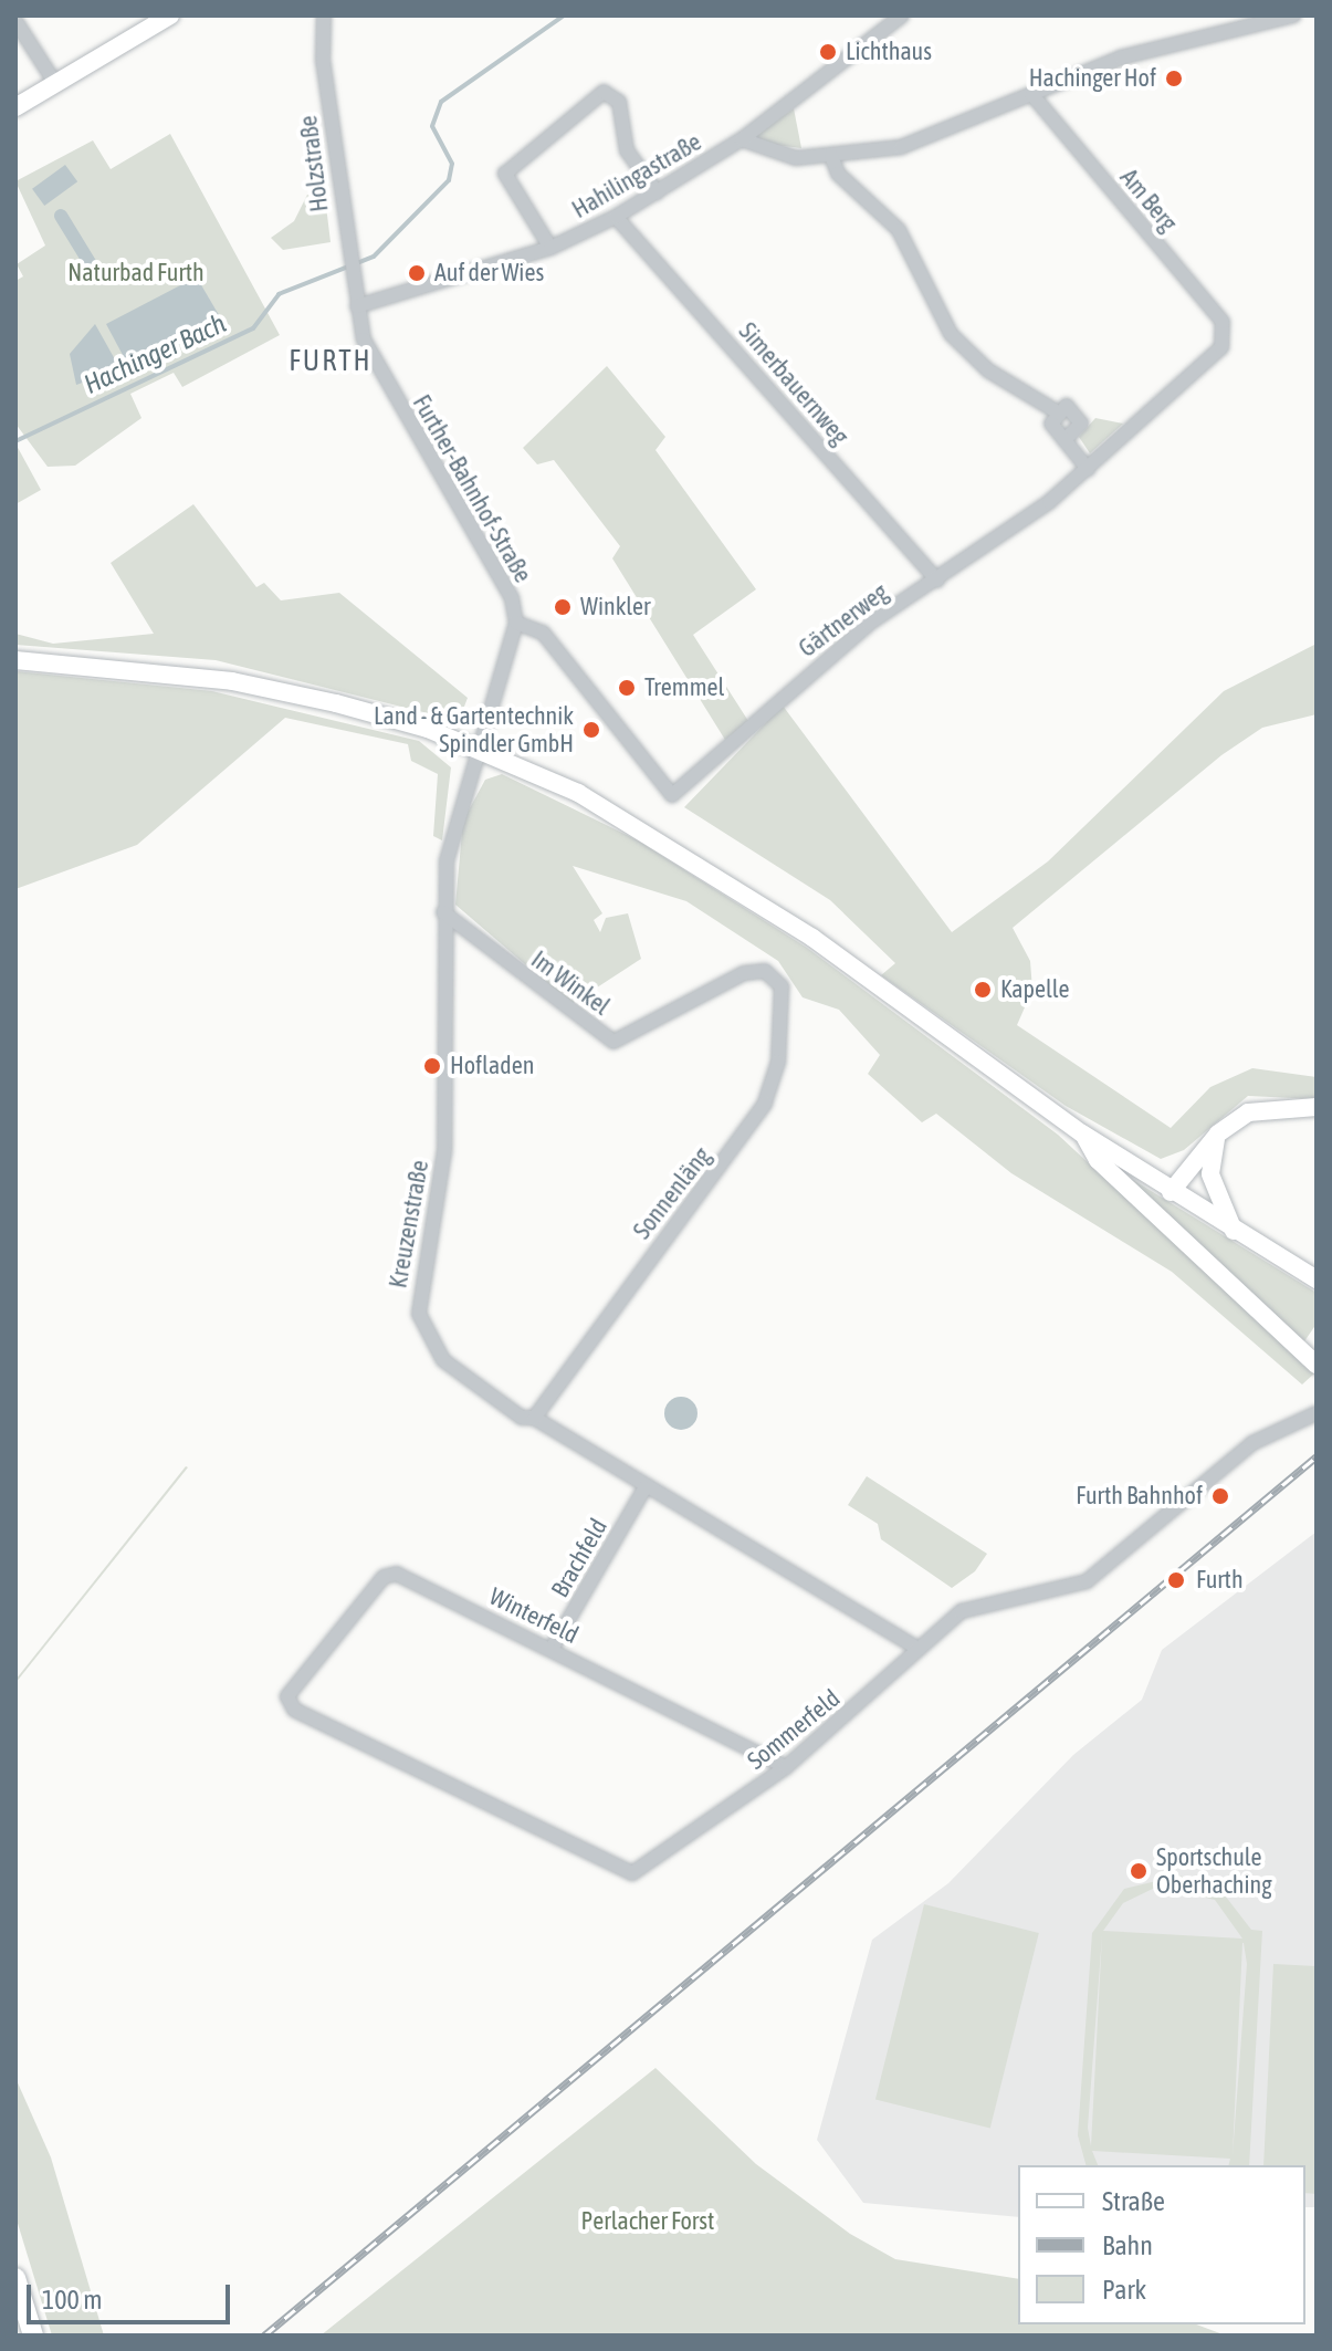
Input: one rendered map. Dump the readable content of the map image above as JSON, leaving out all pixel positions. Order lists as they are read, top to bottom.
{
  "streets": {
    "street": [
      "Holzstraße",
      "Hahilingastraße",
      "Am Berg",
      "Simerbauernweg",
      "Further-Bahnhof-Straße",
      "Gärtnerweg",
      "Im Winkel",
      "Sonnenläng",
      "Kreuzenstraße",
      "Brachfeld",
      "Winterfeld",
      "Sommerfeld"
    ]
  },
  "crossings": [
    ["Holzstraße", "Hahilingastraße"],
    ["Holzstraße", "Further-Bahnhof-Straße"],
    ["Hahilingastraße", "Simerbauernweg"],
    ["Hahilingastraße", "Further-Bahnhof-Straße"],
    ["Am Berg", "Gärtnerweg"],
    ["Simerbauernweg", "Gärtnerweg"],
    ["Further-Bahnhof-Straße", "Gärtnerweg"],
    ["Further-Bahnhof-Straße", "Kreuzenstraße"],
    ["Im Winkel", "Sonnenläng"],
    ["Im Winkel", "Kreuzenstraße"],
    ["Sonnenläng", "Kreuzenstraße"],
    ["Kreuzenstraße", "Brachfeld"],
    ["Kreuzenstraße", "Sommerfeld"],
    ["Brachfeld", "Winterfeld"],
    ["Winterfeld", "Sommerfeld"]
  ],
  "districts": ["FURTH"],
  "water": ["Hachinger Bach"],
  "parks": ["Naturbad Furth", "Perlacher Forst"],
  "places": [
    "Lichthaus",
    "Hachinger Hof",
    "Auf der Wies",
    "Winkler",
    "Tremmel",
    "Land - & Gartentechnik Spindler GmbH",
    "Kapelle",
    "Hofladen",
    "Furth Bahnhof",
    "Furth",
    "Sportschule Oberhaching"
  ],
  "legend": ["Straße", "Bahn", "Park"],
  "scale_bar": "100 m"
}
